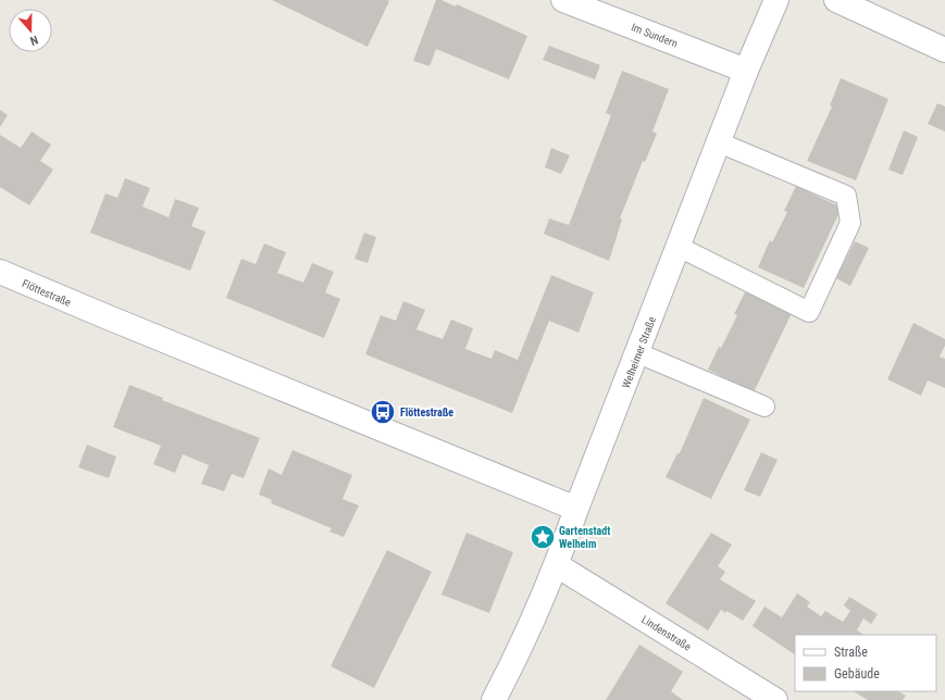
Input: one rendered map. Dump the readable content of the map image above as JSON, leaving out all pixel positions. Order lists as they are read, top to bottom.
{
  "streets": {
    "street": [
      "Im Sundern",
      "Flöttestraße",
      "Welheimer Straße",
      "Lindenstraße"
    ]
  },
  "crossings": [
    ["Im Sundern", "Welheimer Straße"],
    ["Flöttestraße", "Welheimer Straße"],
    ["Welheimer Straße", "Lindenstraße"]
  ],
  "places": {
    "bus stop": ["Flöttestraße"],
    "place": ["Gartenstadt Welheim"]
  },
  "legend": ["Straße", "Gebäude"],
  "north": "bottom"
}
